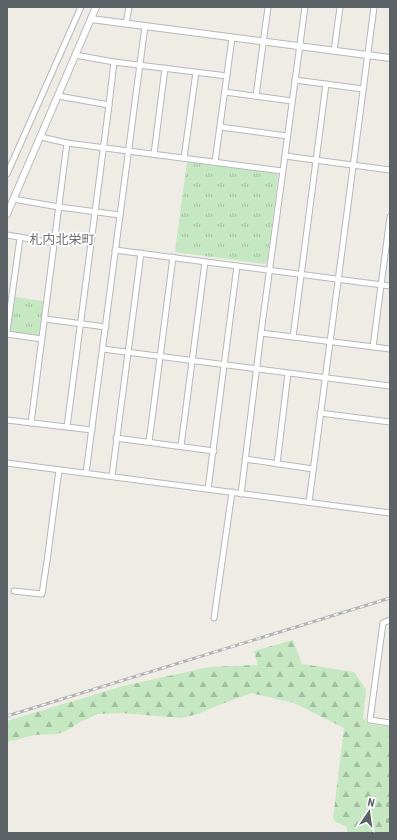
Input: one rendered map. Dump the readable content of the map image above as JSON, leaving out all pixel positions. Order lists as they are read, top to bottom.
{
  "districts": ["札内北栄町"],
  "north": "top"
}
